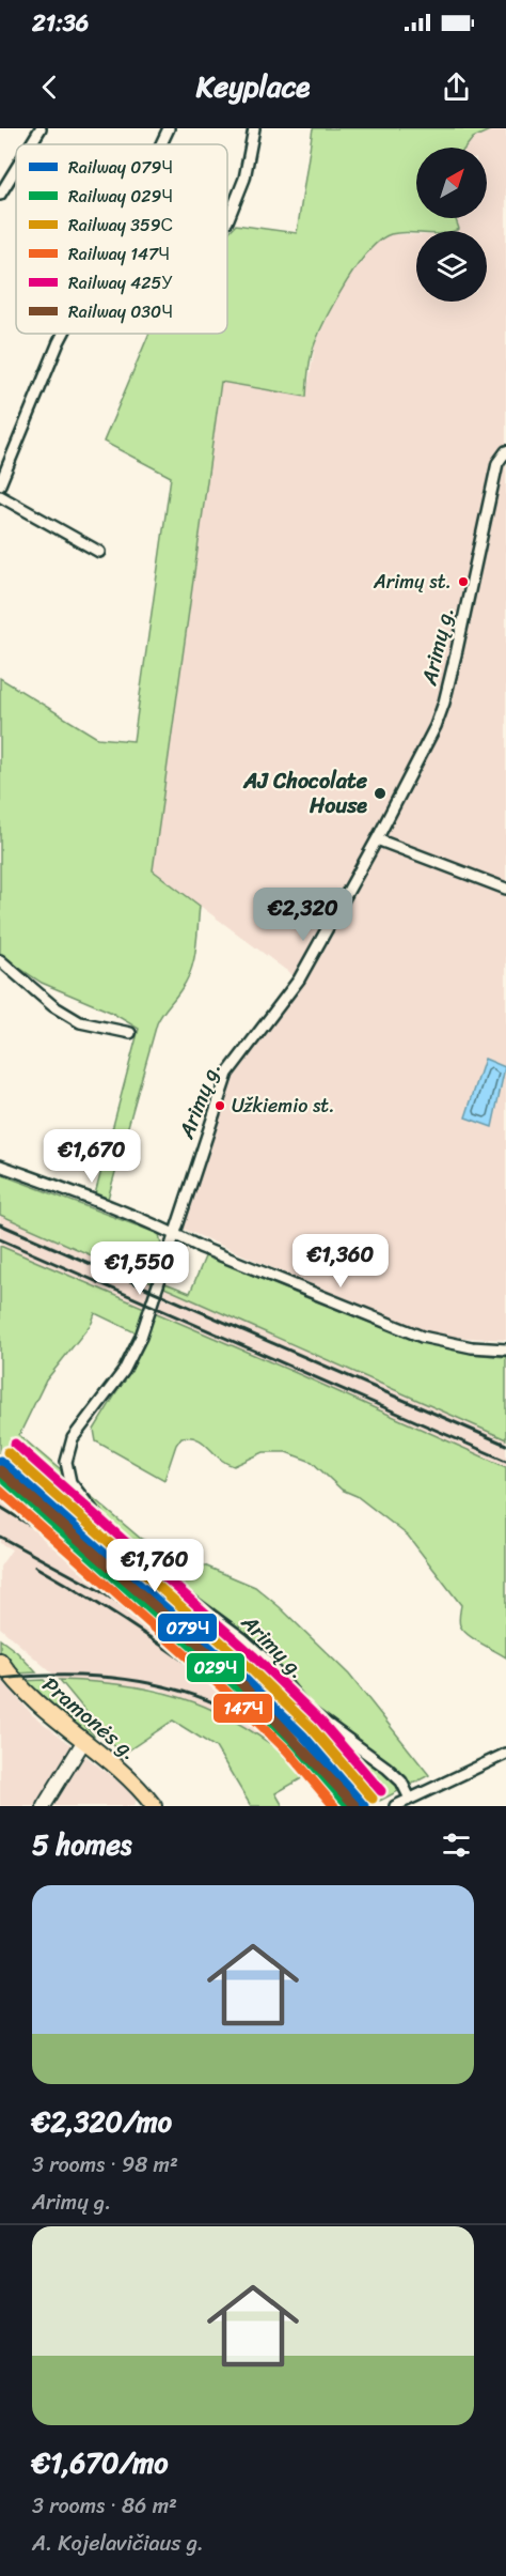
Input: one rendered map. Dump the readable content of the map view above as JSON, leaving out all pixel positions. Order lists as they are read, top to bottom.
{
  "streets": {
    "main road": ["Pramonės g."],
    "street": ["Arimų g."]
  },
  "places": ["Arimų st.", "AJ Chocolate House", "Užkiemio st."],
  "lines": [
    "rail line 425У",
    "rail line 359С",
    "rail line 079Ч",
    "rail line 030Ч",
    "rail line 029Ч",
    "rail line 147Ч"
  ],
  "legend": [
    "Railway 079Ч",
    "Railway 029Ч",
    "Railway 359С",
    "Railway 147Ч",
    "Railway 425У",
    "Railway 030Ч"
  ],
  "north": "top right",
  "page": {
    "status": "21:36",
    "header": "Keyplace",
    "price": [
      "€2,320",
      "€1,670",
      "€1,360",
      "€1,550",
      "€1,760"
    ],
    "heading": "5 homes",
    "list": [
      {
        "name": "€2,320/mo",
        "note": "3 rooms · 98 m² · Arimų g."
      },
      {
        "name": "€1,670/mo",
        "note": "3 rooms · 86 m² · A. Kojelavičiaus g."
      }
    ]
  }
}
